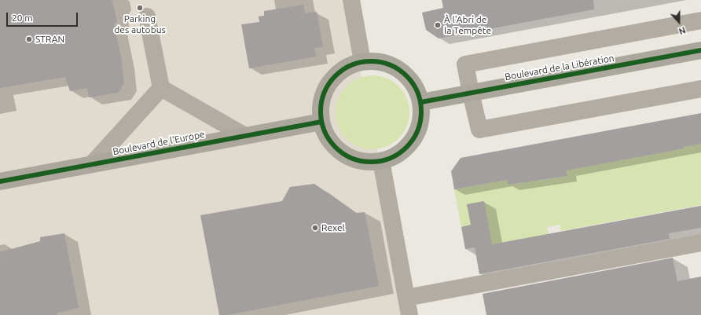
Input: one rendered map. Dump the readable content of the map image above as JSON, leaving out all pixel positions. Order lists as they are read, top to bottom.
{
  "streets": {
    "main road": ["Boulevard de la Libération", "Boulevard de l'Europe"]
  },
  "crossings": [
    ["Boulevard de la Libération", "Boulevard de l'Europe"]
  ],
  "places": [
    "Parking des autobus",
    "À l'Abri de la Tempête",
    "STRAN",
    "Rexel"
  ],
  "scale_bar": "20 m",
  "north": "bottom"
}
